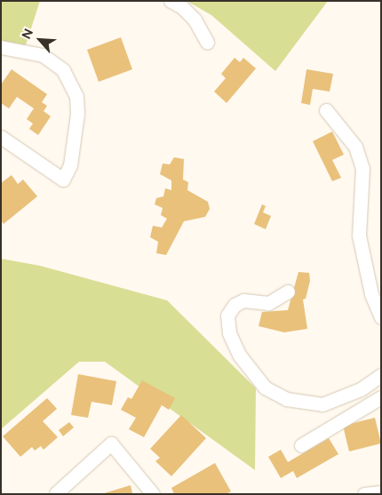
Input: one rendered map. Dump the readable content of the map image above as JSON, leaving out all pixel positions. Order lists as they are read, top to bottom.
{
  "north": "top left"
}
